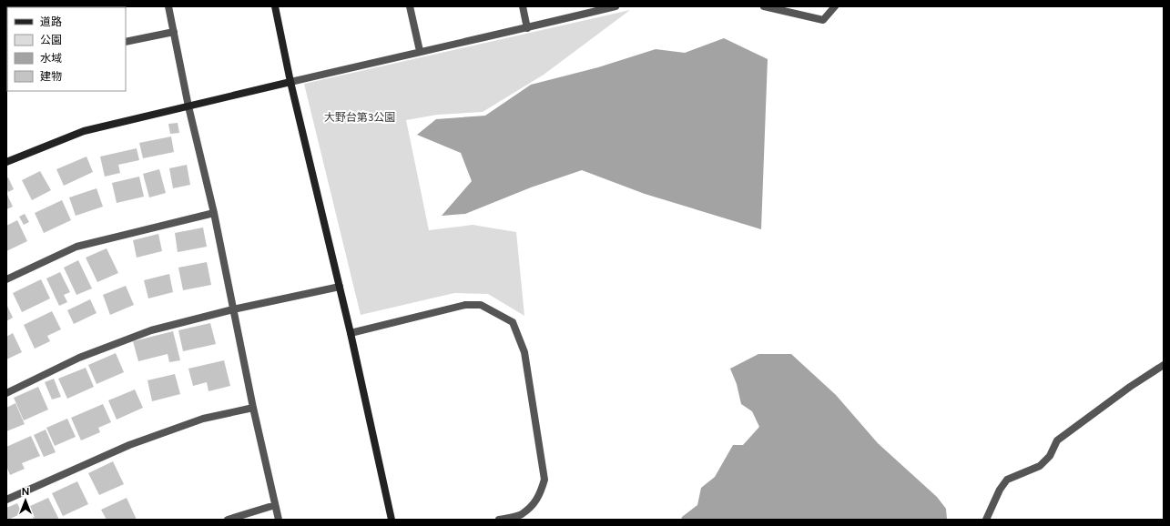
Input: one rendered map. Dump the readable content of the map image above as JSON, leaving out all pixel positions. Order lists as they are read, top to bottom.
{
  "parks": ["大野台第3公園"],
  "legend": [
    "道路",
    "公園",
    "水域",
    "建物"
  ],
  "north": "top"
}
